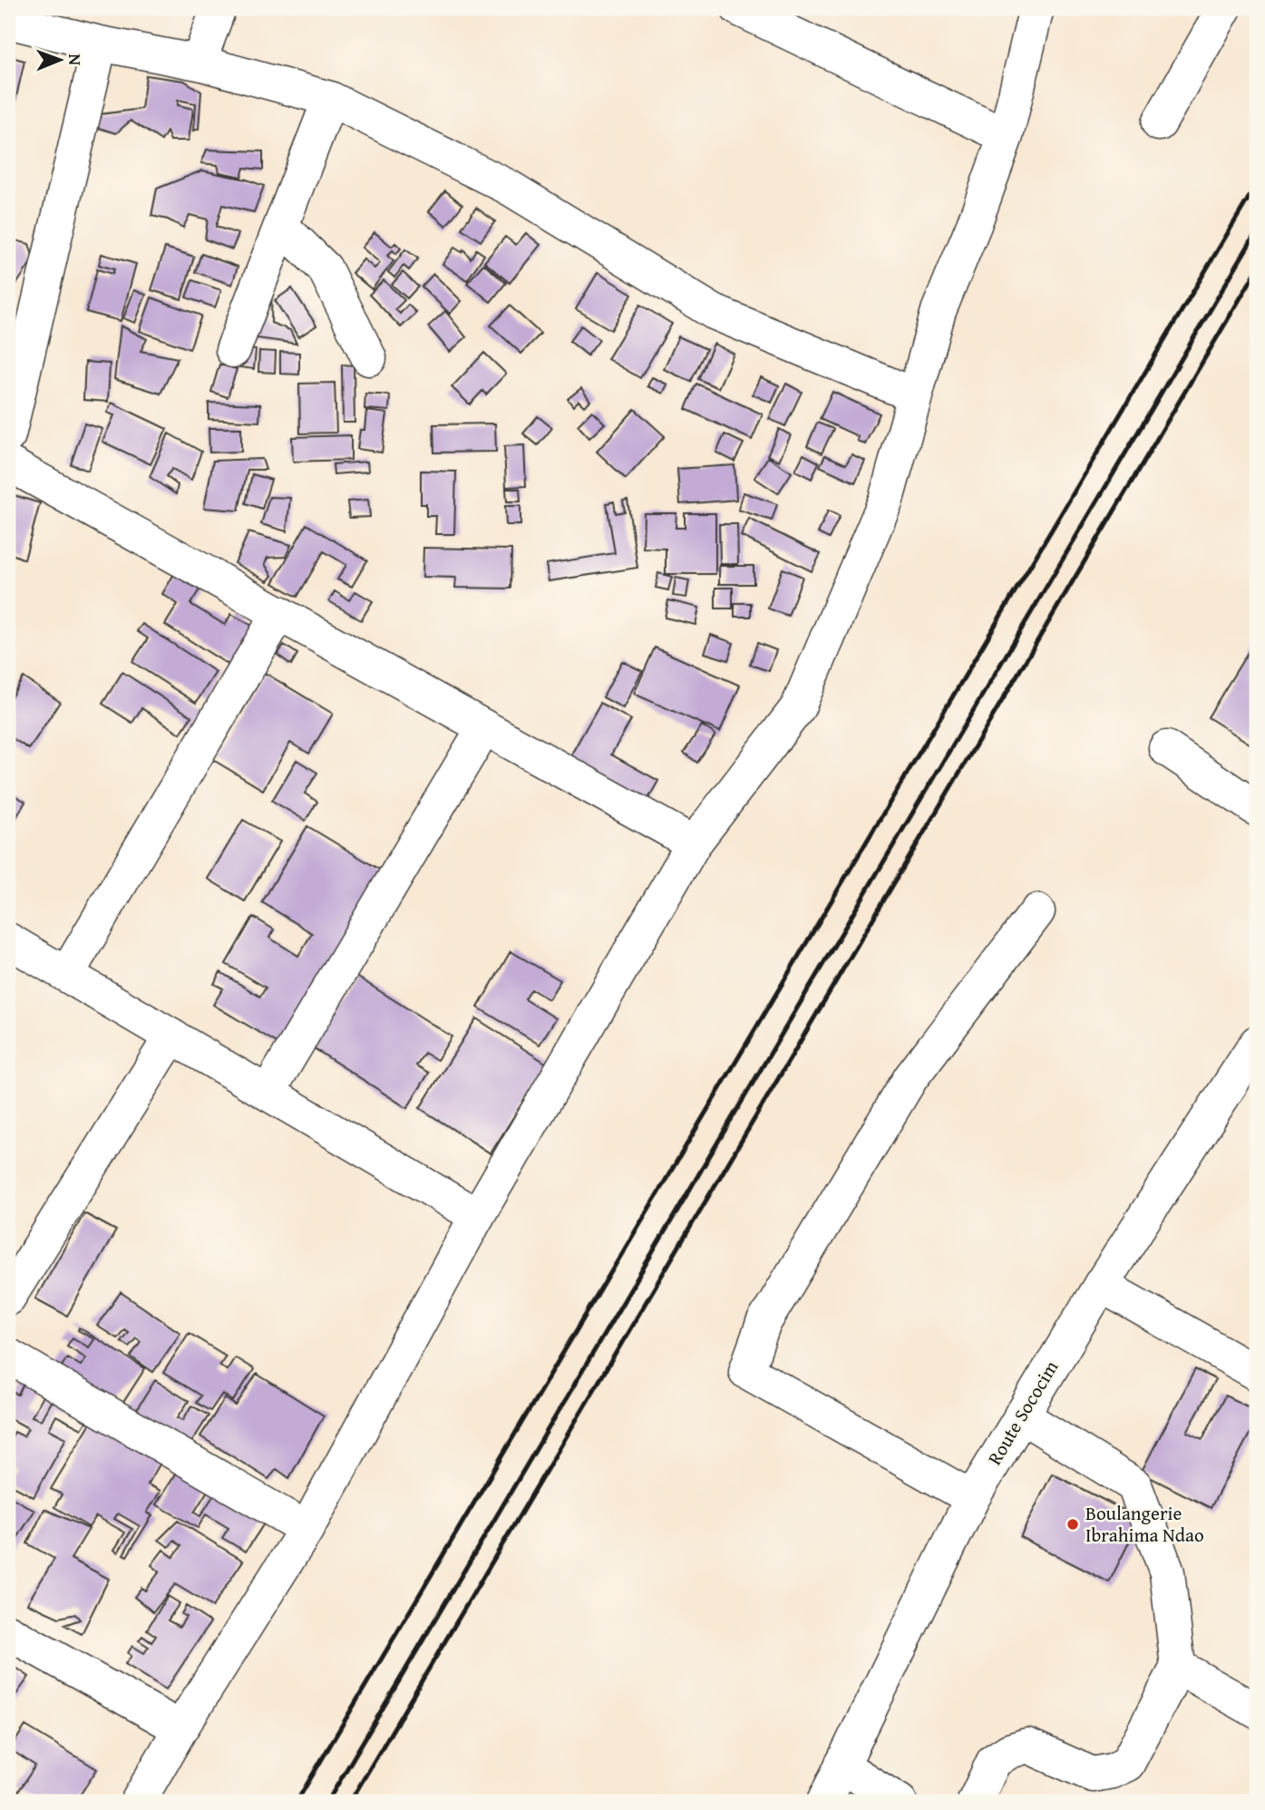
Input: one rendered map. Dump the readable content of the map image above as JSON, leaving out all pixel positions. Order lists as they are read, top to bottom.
{
  "streets": {
    "street": ["Route Sococim"]
  },
  "places": ["Boulangerie Ibrahima Ndao"],
  "north": "right"
}
